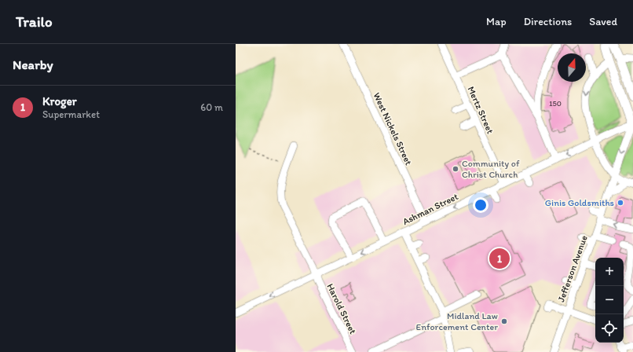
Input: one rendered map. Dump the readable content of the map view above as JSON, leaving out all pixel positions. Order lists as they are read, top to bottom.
{
  "streets": {
    "street": [
      "Mertz Street",
      "West Nickels Street",
      "Ashman Street",
      "Jefferson Avenue",
      "Harold Street"
    ]
  },
  "crossings": [
    ["Mertz Street", "Ashman Street"],
    ["West Nickels Street", "Ashman Street"],
    ["Ashman Street", "Jefferson Avenue"],
    ["Ashman Street", "Harold Street"]
  ],
  "one_way": ["Ashman Street"],
  "places": ["Community of Christ Church", "Ginis Goldsmiths", "Midland Law Enforcement Center"],
  "house_numbers": ["150"],
  "north": "top",
  "page": {
    "header": "Trailo",
    "nav": ["Map", "Directions", "Saved"],
    "heading": "Nearby",
    "list": [
      {
        "mark": "1",
        "name": "Kroger",
        "note": "Supermarket",
        "value": "60 m"
      }
    ],
    "pins": "1",
    "map_buttons": ["+", "−"]
  }
}
